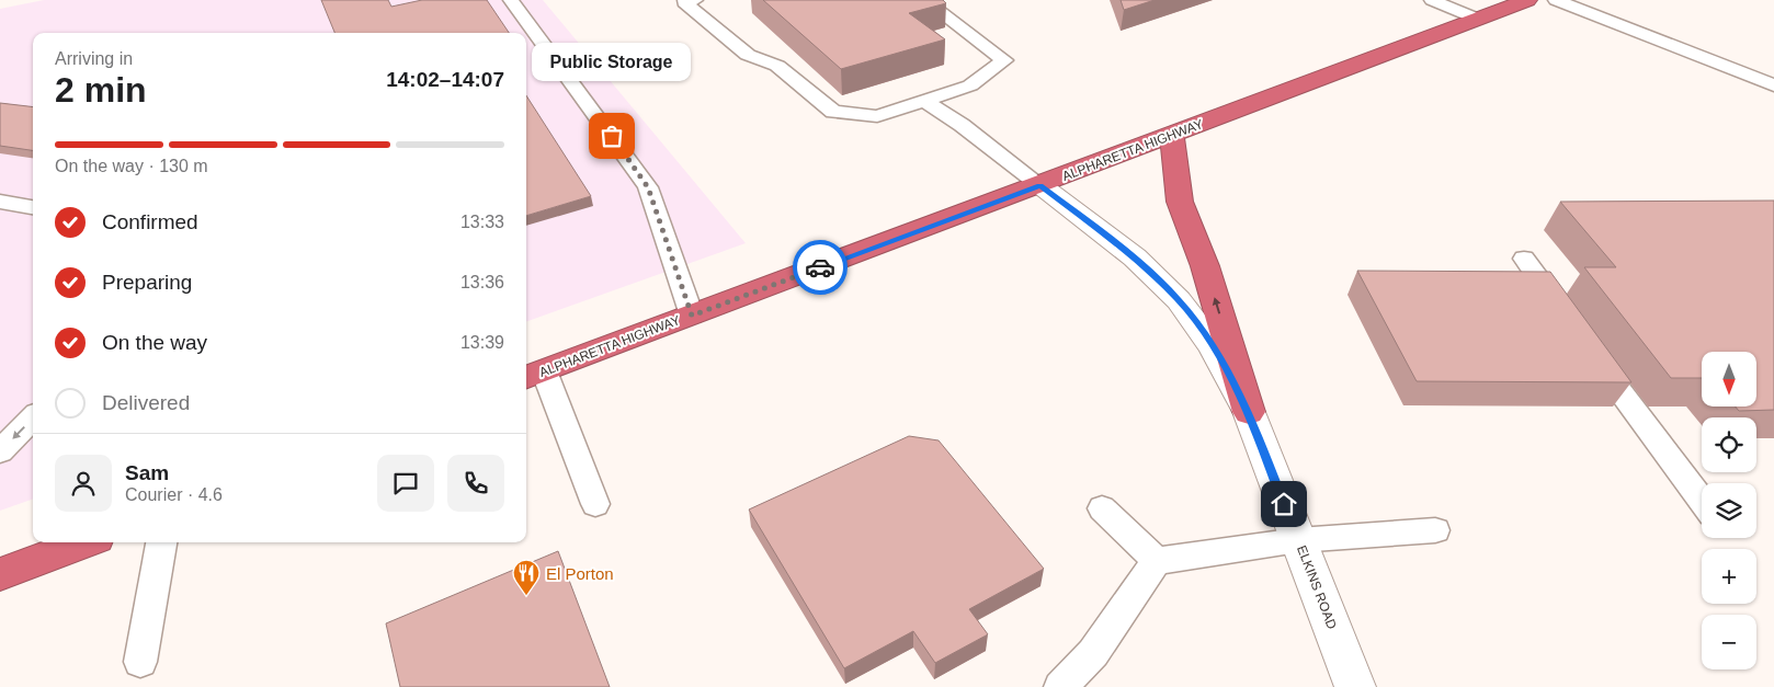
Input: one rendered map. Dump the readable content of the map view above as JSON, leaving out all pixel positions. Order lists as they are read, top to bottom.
{
  "streets": {
    "highway": ["ALPHARETTA HIGHWAY"],
    "street": ["ELKINS ROAD"]
  },
  "crossings": [
    ["ALPHARETTA HIGHWAY", "ELKINS ROAD"]
  ],
  "places": {
    "other": ["Public Storage"],
    "restaurant": ["El Porton"]
  },
  "north": "bottom",
  "page": {
    "heading": ["2 min", "Arriving in", "14:02–14:07"],
    "panel": ["Sam", "Courier · 4.6"],
    "bubble": "Public Storage",
    "bar": "On the way · 130 m",
    "list": [
      ["Confirmed", "13:33"],
      ["Preparing", "13:36"],
      ["On the way", "13:39"],
      "Delivered"
    ],
    "map_buttons": ["+", "−"]
  }
}
